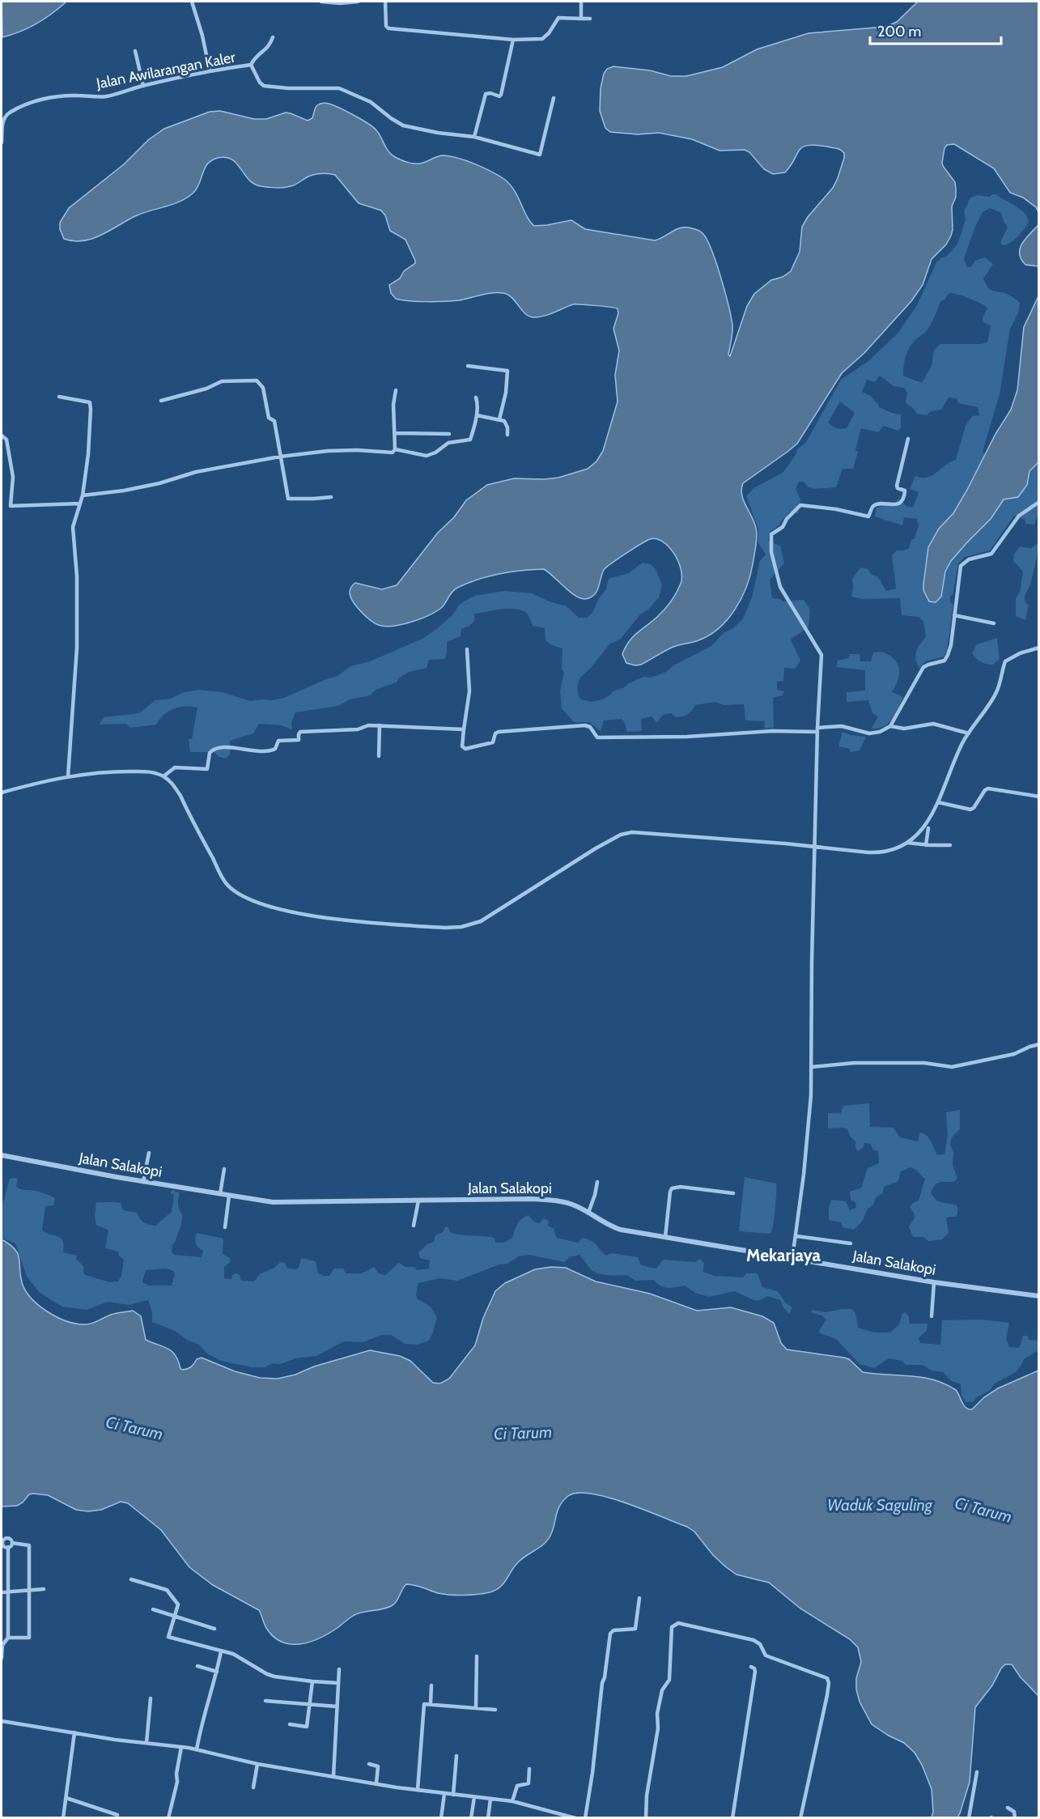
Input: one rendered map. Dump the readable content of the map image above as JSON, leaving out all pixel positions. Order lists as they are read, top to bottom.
{
  "streets": {
    "street": ["Jalan Awilarangan Kaler", "Jalan Salakopi"]
  },
  "districts": ["Mekarjaya"],
  "water": ["Ci Tarum", "Waduk Saguling"],
  "scale_bar": "200 m"
}
